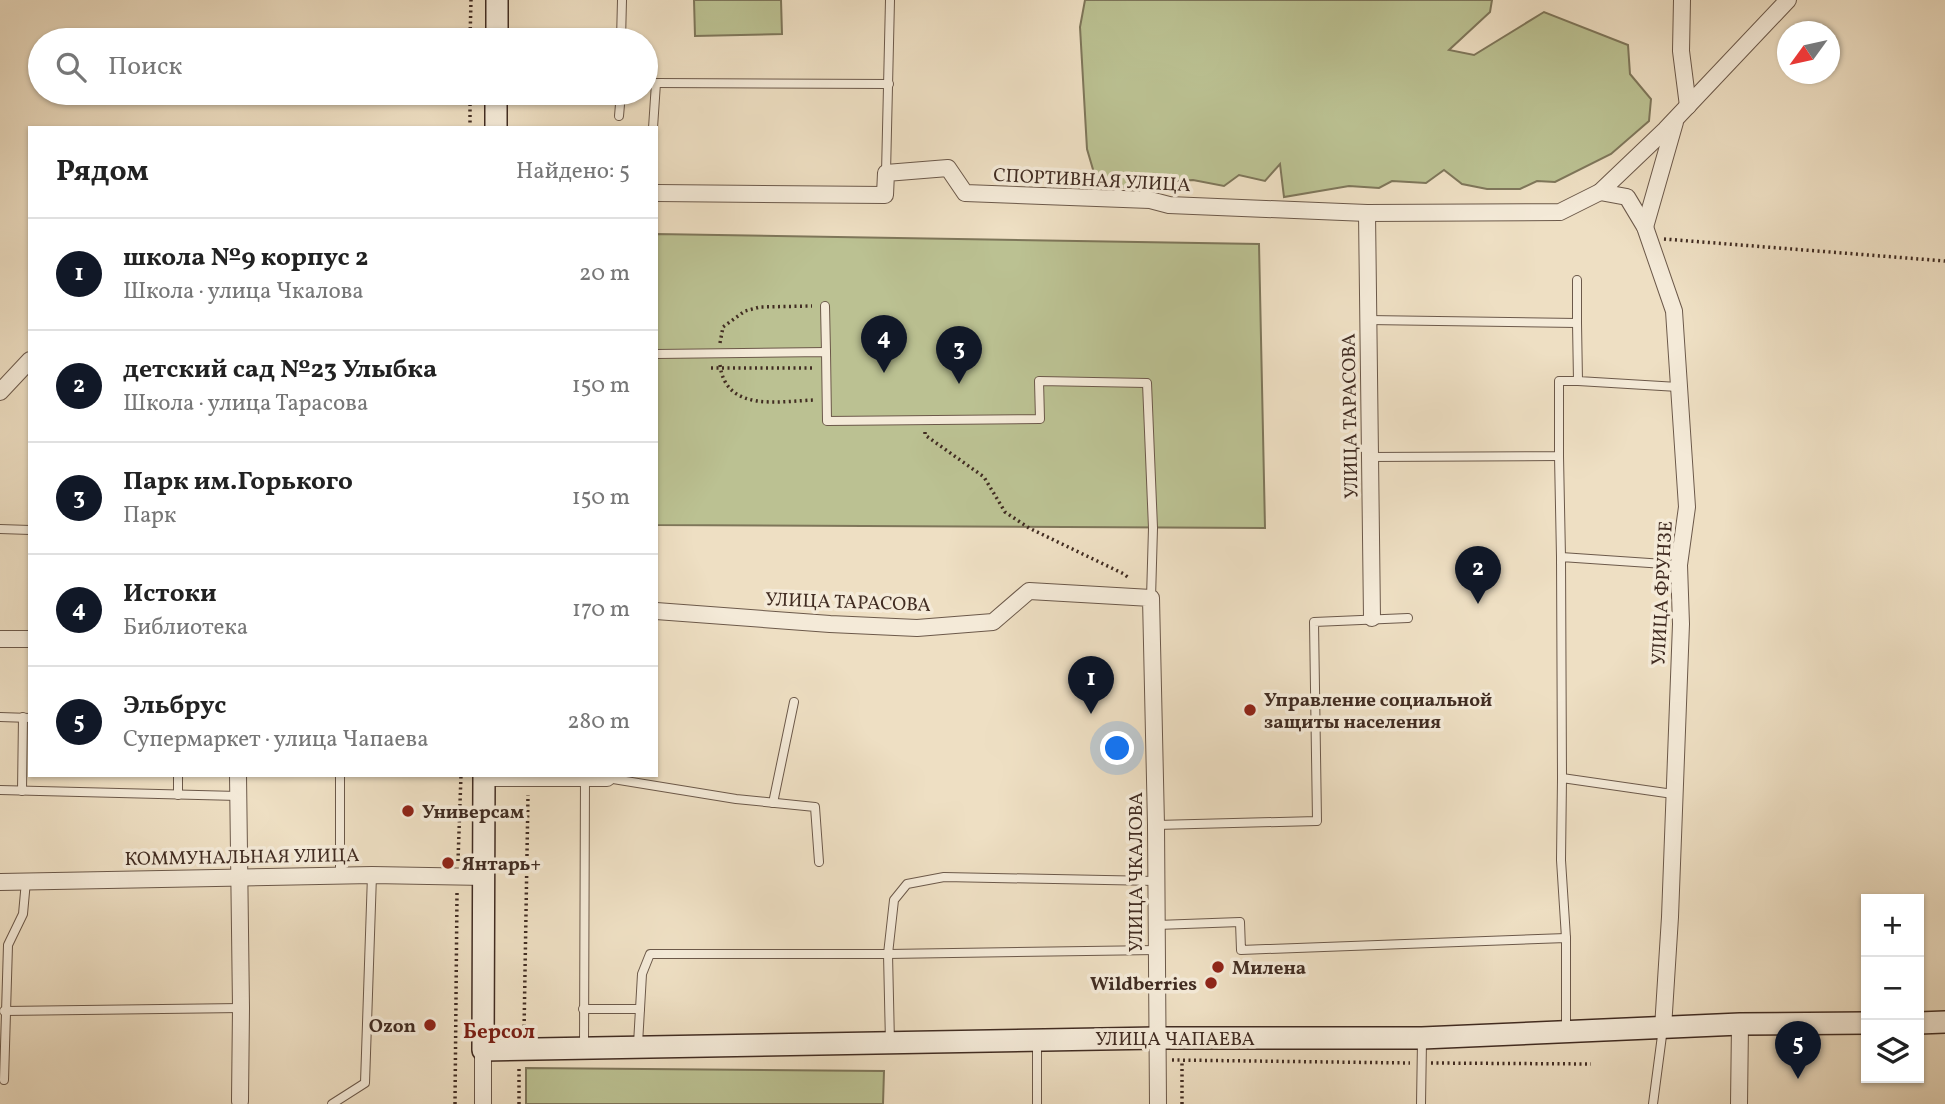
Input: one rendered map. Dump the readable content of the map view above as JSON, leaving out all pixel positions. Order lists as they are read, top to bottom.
{
  "streets": {
    "street": [
      "СПОРТИВНАЯ УЛИЦА",
      "УЛИЦА ТАРАСОВА",
      "УЛИЦА ФРУНЗЕ",
      "КОММУНАЛЬНАЯ УЛИЦА",
      "УЛИЦА ЧКАЛОВА",
      "УЛИЦА ЧАПАЕВА"
    ]
  },
  "crossings": [
    ["СПОРТИВНАЯ УЛИЦА", "УЛИЦА ТАРАСОВА"],
    ["СПОРТИВНАЯ УЛИЦА", "УЛИЦА ФРУНЗЕ"],
    ["УЛИЦА ТАРАСОВА", "УЛИЦА ЧКАЛОВА"],
    ["УЛИЦА ФРУНЗЕ", "УЛИЦА ЧАПАЕВА"],
    ["УЛИЦА ЧКАЛОВА", "УЛИЦА ЧАПАЕВА"]
  ],
  "districts": ["Берсол"],
  "places": [
    "Управление социальной защиты населения",
    "Универсам",
    "Янтарь+",
    "Милена",
    "Wildberries",
    "Ozon"
  ],
  "north": "bottom left",
  "page": {
    "search": "Поиск",
    "heading": ["Рядом", "Найдено: 5"],
    "list": [
      {
        "mark": "1",
        "name": "школа №9 корпус 2",
        "note": "Школа · улица Чкалова",
        "value": "20 m"
      },
      {
        "mark": "2",
        "name": "детский сад №23 Улыбка",
        "note": "Школа · улица Тарасова",
        "value": "150 m"
      },
      {
        "mark": "3",
        "name": "Парк им.Горького",
        "note": "Парк",
        "value": "150 m"
      },
      {
        "mark": "4",
        "name": "Истоки",
        "note": "Библиотека",
        "value": "170 m"
      },
      {
        "mark": "5",
        "name": "Эльбрус",
        "note": "Супермаркет · улица Чапаева",
        "value": "280 m"
      }
    ],
    "pins": [
      "4",
      "3",
      "2",
      "1",
      "5"
    ],
    "map_buttons": ["+", "−"]
  }
}
